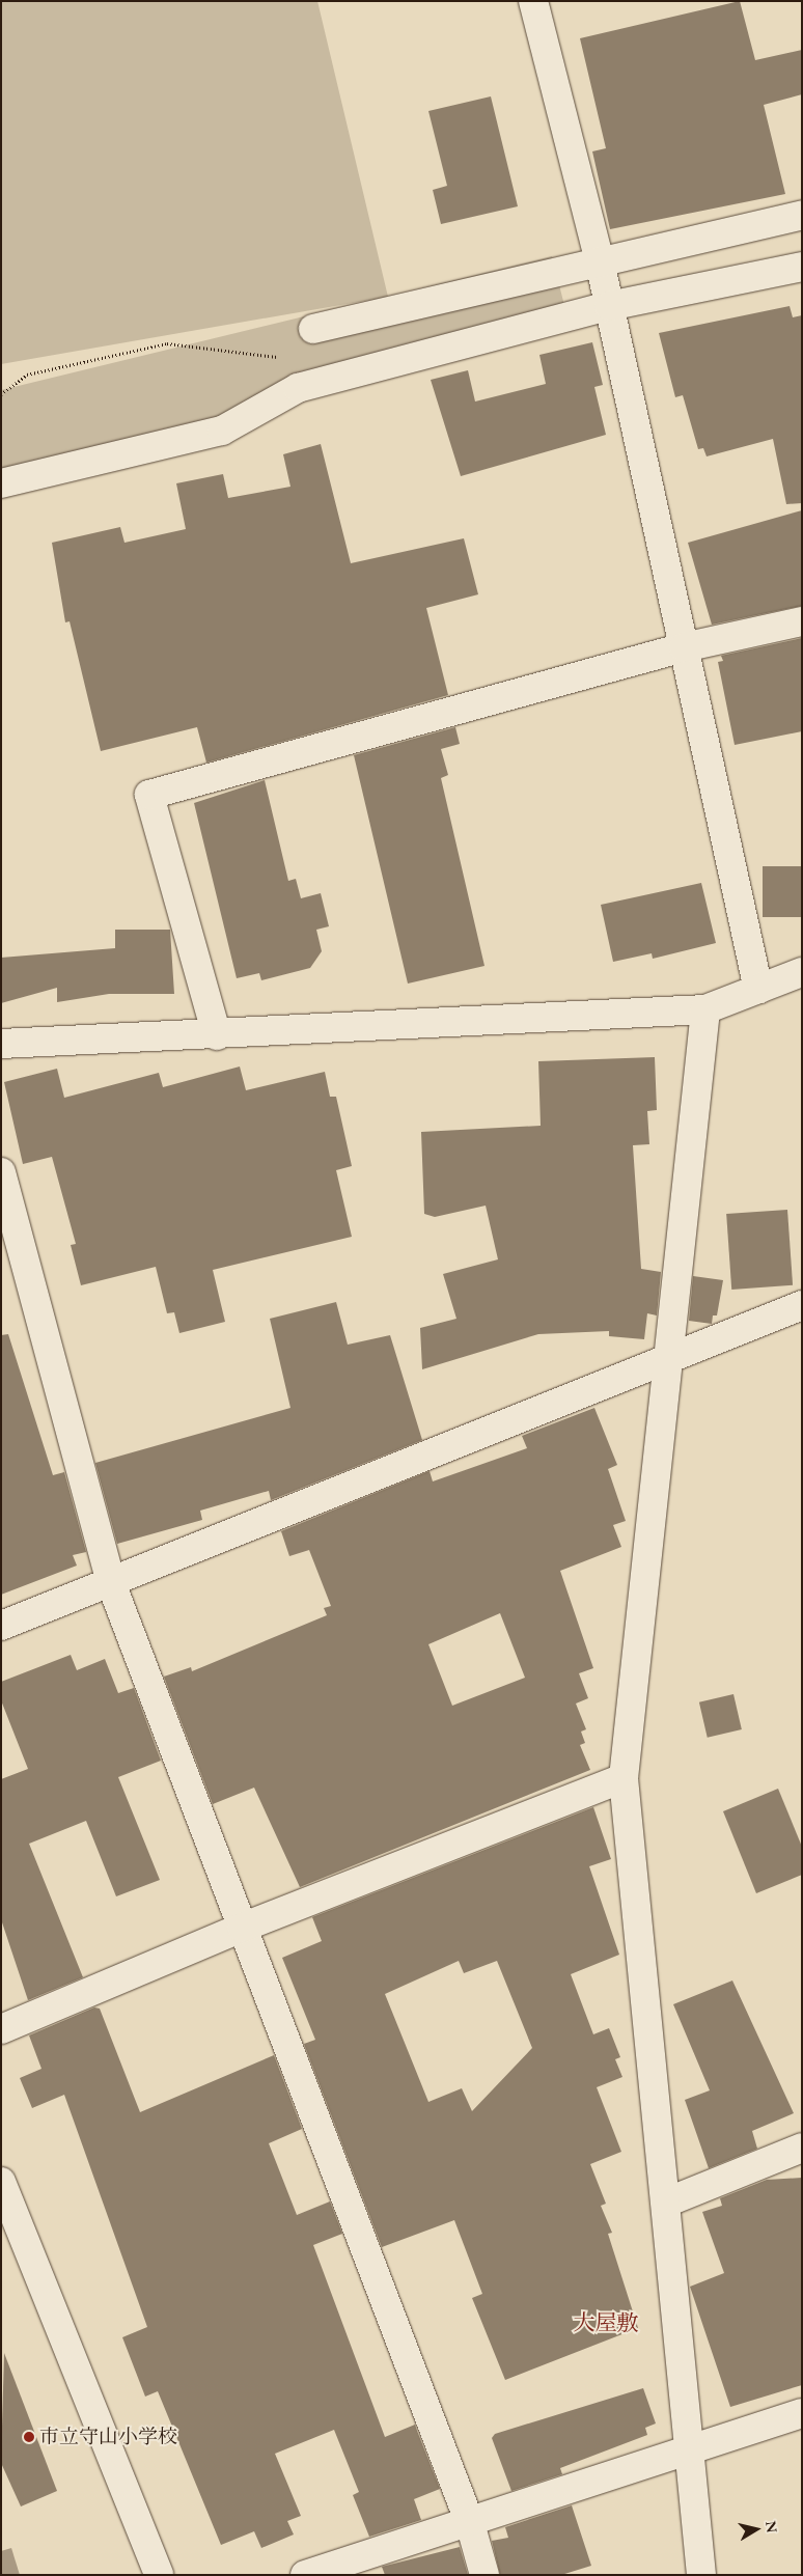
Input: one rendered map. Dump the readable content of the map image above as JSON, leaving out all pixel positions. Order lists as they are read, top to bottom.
{
  "districts": ["大屋敷"],
  "places": ["市立守山小学校"],
  "north": "right"
}
